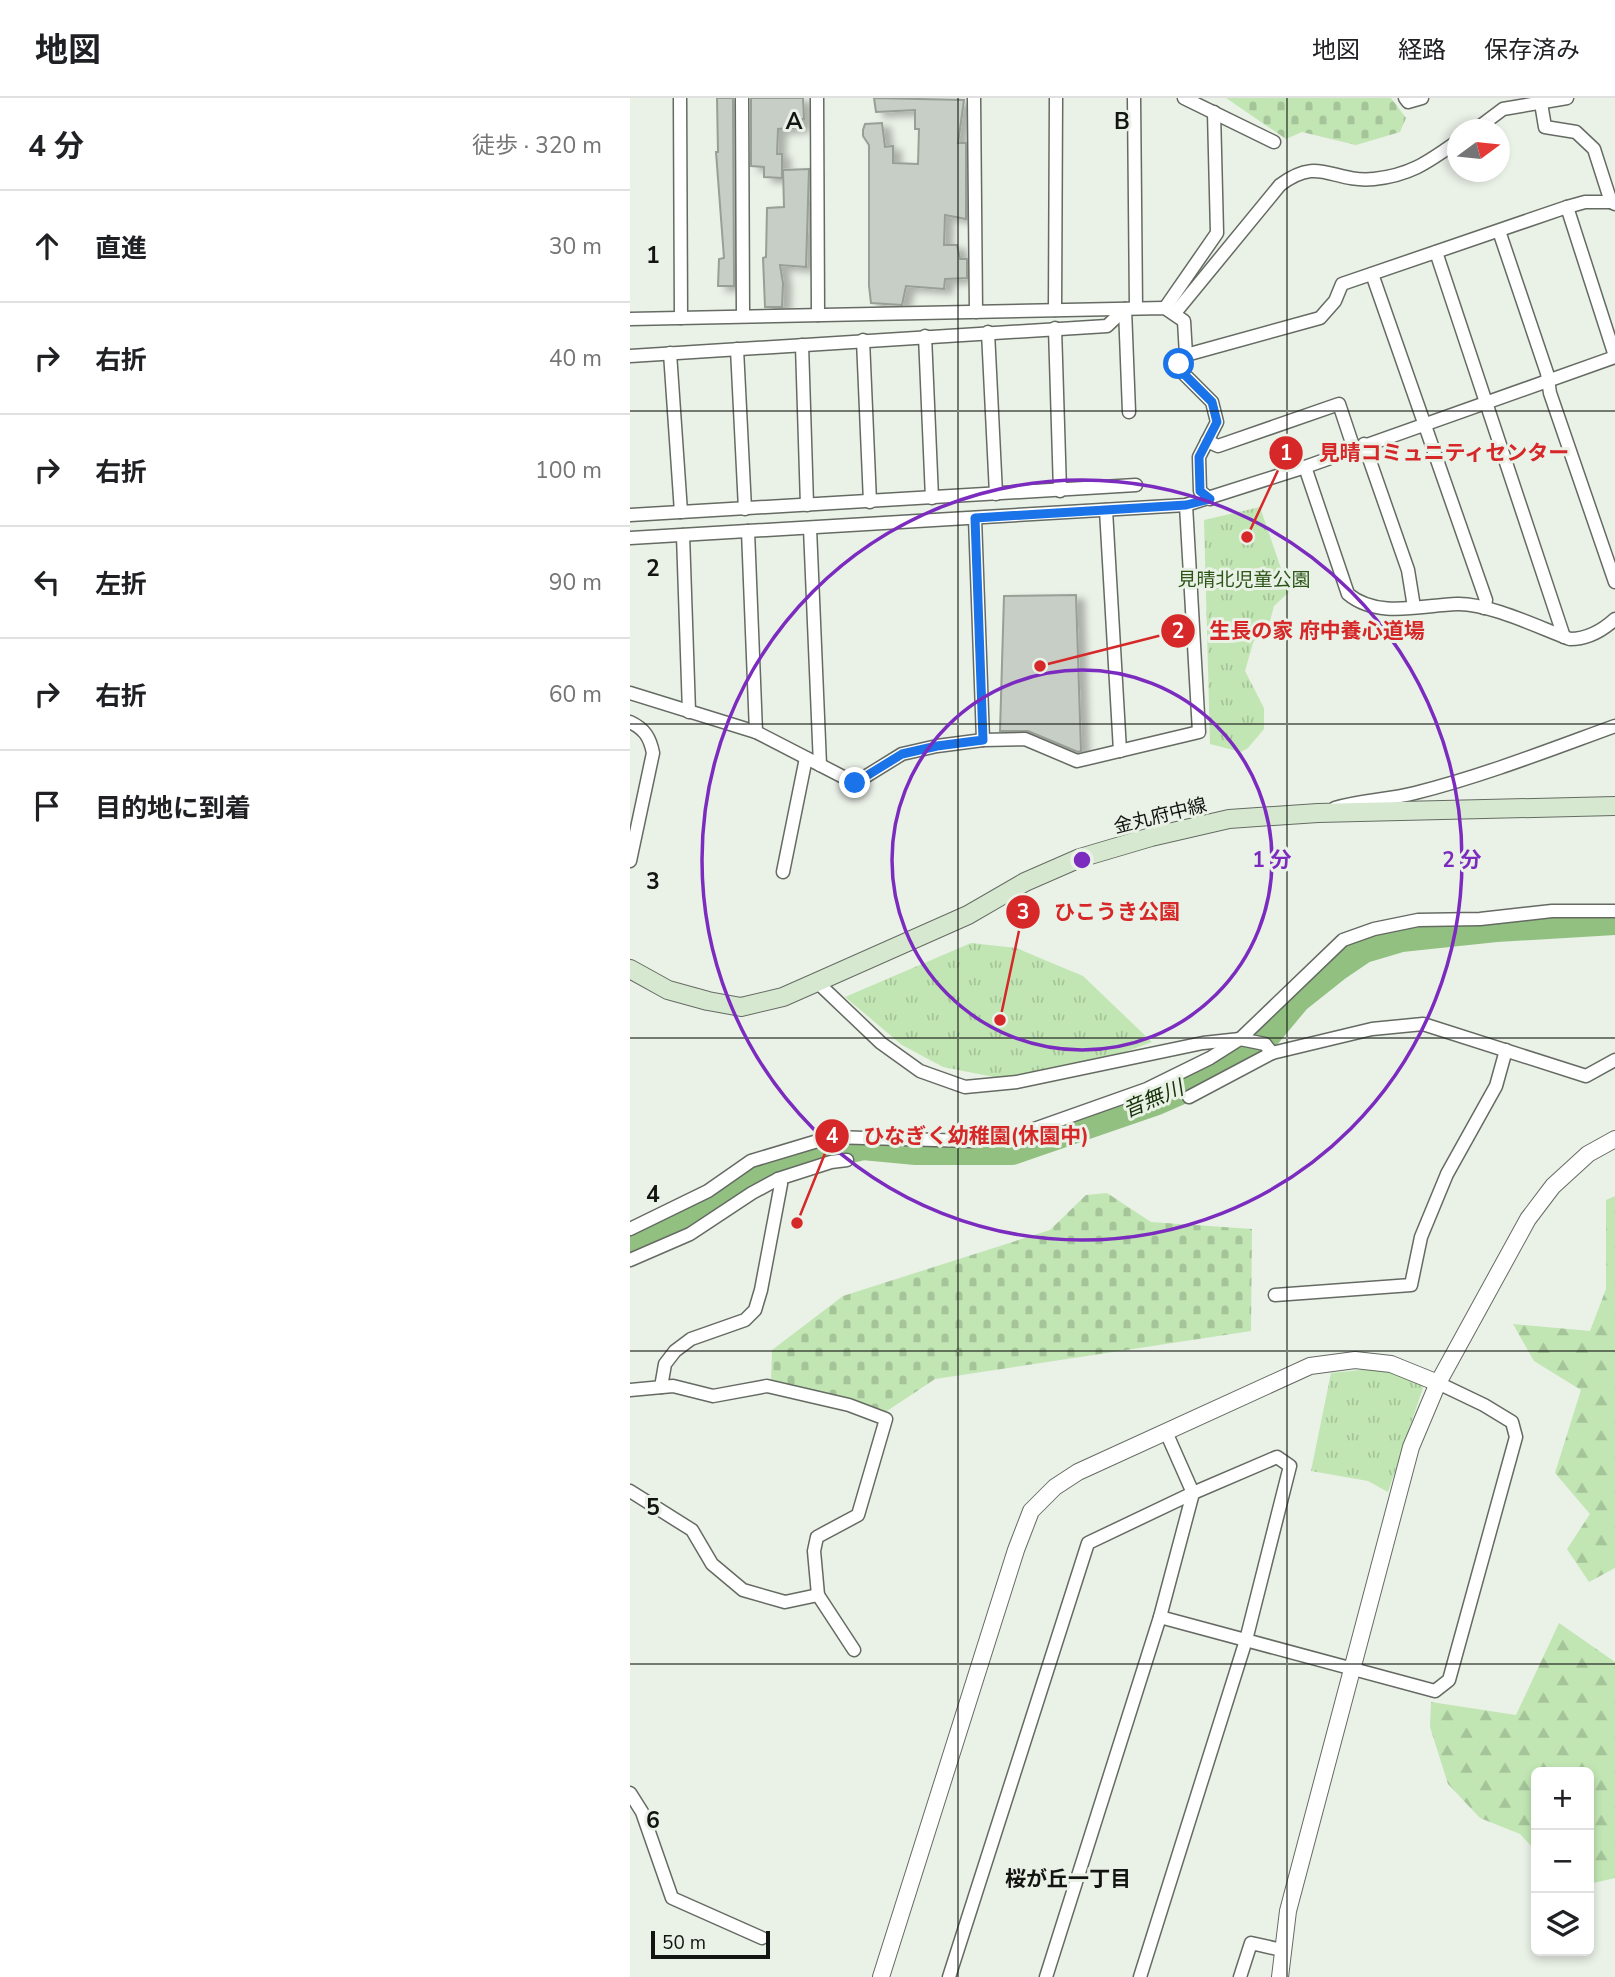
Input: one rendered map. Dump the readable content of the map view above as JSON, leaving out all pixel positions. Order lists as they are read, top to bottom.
{
  "streets": {
    "main road": ["金丸府中線"]
  },
  "districts": ["桜が丘一丁目"],
  "water": ["音無川"],
  "parks": ["見晴北児童公園"],
  "places": [
    "見晴コミュニティセンター",
    "生長の家 府中養心道場",
    "ひこうき公園",
    "ひなぎく幼稚園(休園中)"
  ],
  "scale_bar": "50 m",
  "north": "right",
  "page": {
    "header": "地図",
    "nav": ["地図", "経路", "保存済み"],
    "heading": ["4 分", "徒歩 · 320 m"],
    "list": [
      ["直進", "30 m"],
      ["右折", "40 m"],
      ["右折", "100 m"],
      ["左折", "90 m"],
      ["右折", "60 m"],
      "目的地に到着"
    ],
    "map_buttons": ["+", "−"],
    "scale": "50 m"
  },
  "grid": {
    "columns": ["A", "B"],
    "rows": [
      "1",
      "2",
      "3",
      "4",
      "5",
      "6"
    ]
  },
  "rings": ["1 分", "2 分"]
}
